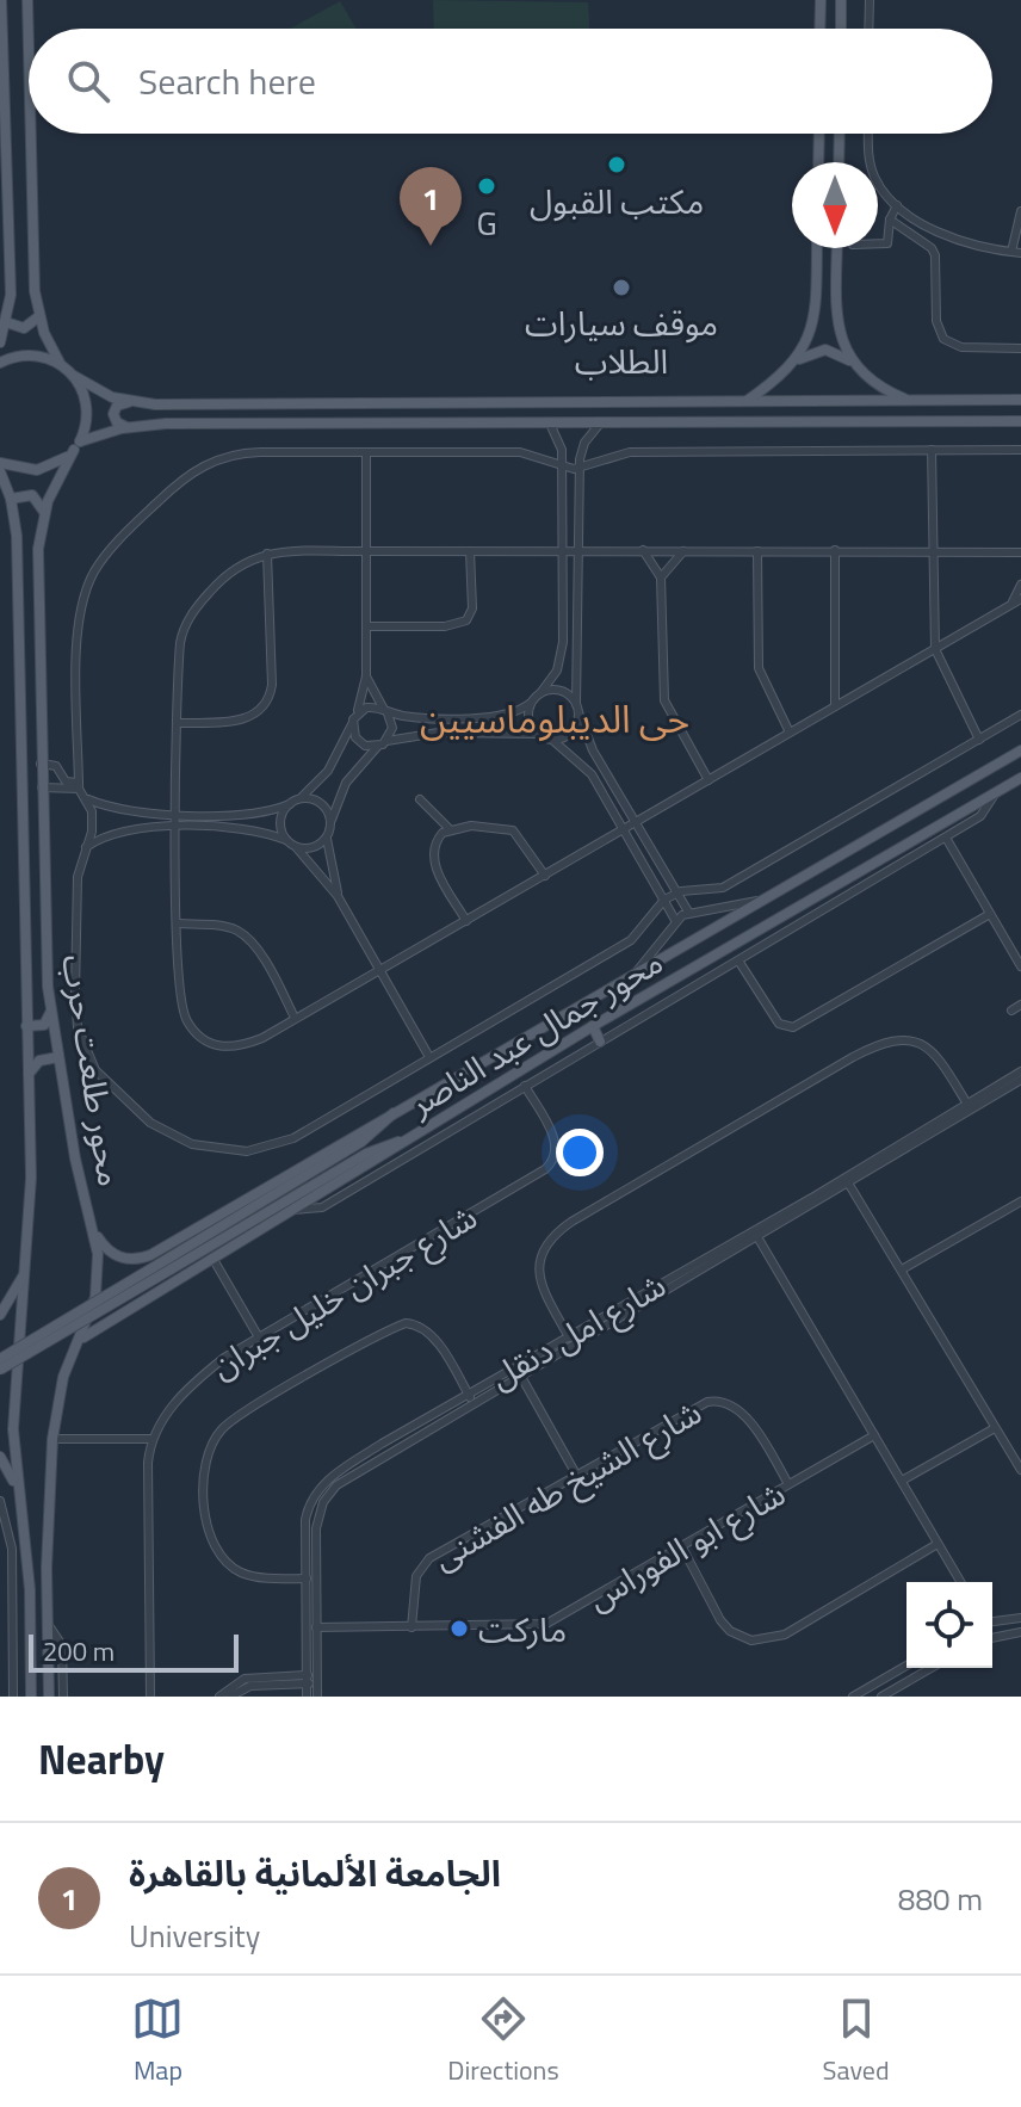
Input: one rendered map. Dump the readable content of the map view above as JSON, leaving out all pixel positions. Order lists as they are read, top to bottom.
{
  "streets": {
    "main road": ["محور جمال عبد الناصر", "محور طلعت حرب"],
    "street": [
      "شارع جبران خليل جبران",
      "شارع امل دنقل",
      "شارع الشيخ طه الفشنى",
      "شارع ابو الفوراس"
    ]
  },
  "crossings": [
    ["محور جمال عبد الناصر", "محور طلعت حرب"],
    ["شارع امل دنقل", "شارع ابو الفوراس"],
    ["شارع الشيخ طه الفشنى", "شارع ابو الفوراس"]
  ],
  "districts": ["حى الديبلوماسيين"],
  "places": [
    "مكتب القبول",
    "G",
    "موقف سيارات الطلاب",
    "ماركت"
  ],
  "scale_bar": "200 m",
  "north": "bottom",
  "page": {
    "search": "Search here",
    "pins": "1",
    "scale": "200 m",
    "heading": "Nearby",
    "list": [
      {
        "mark": "1",
        "name": "الجامعة الألمانية بالقاهرة",
        "note": "University",
        "value": "880 m"
      }
    ],
    "nav": ["Map", "Directions", "Saved"]
  }
}
